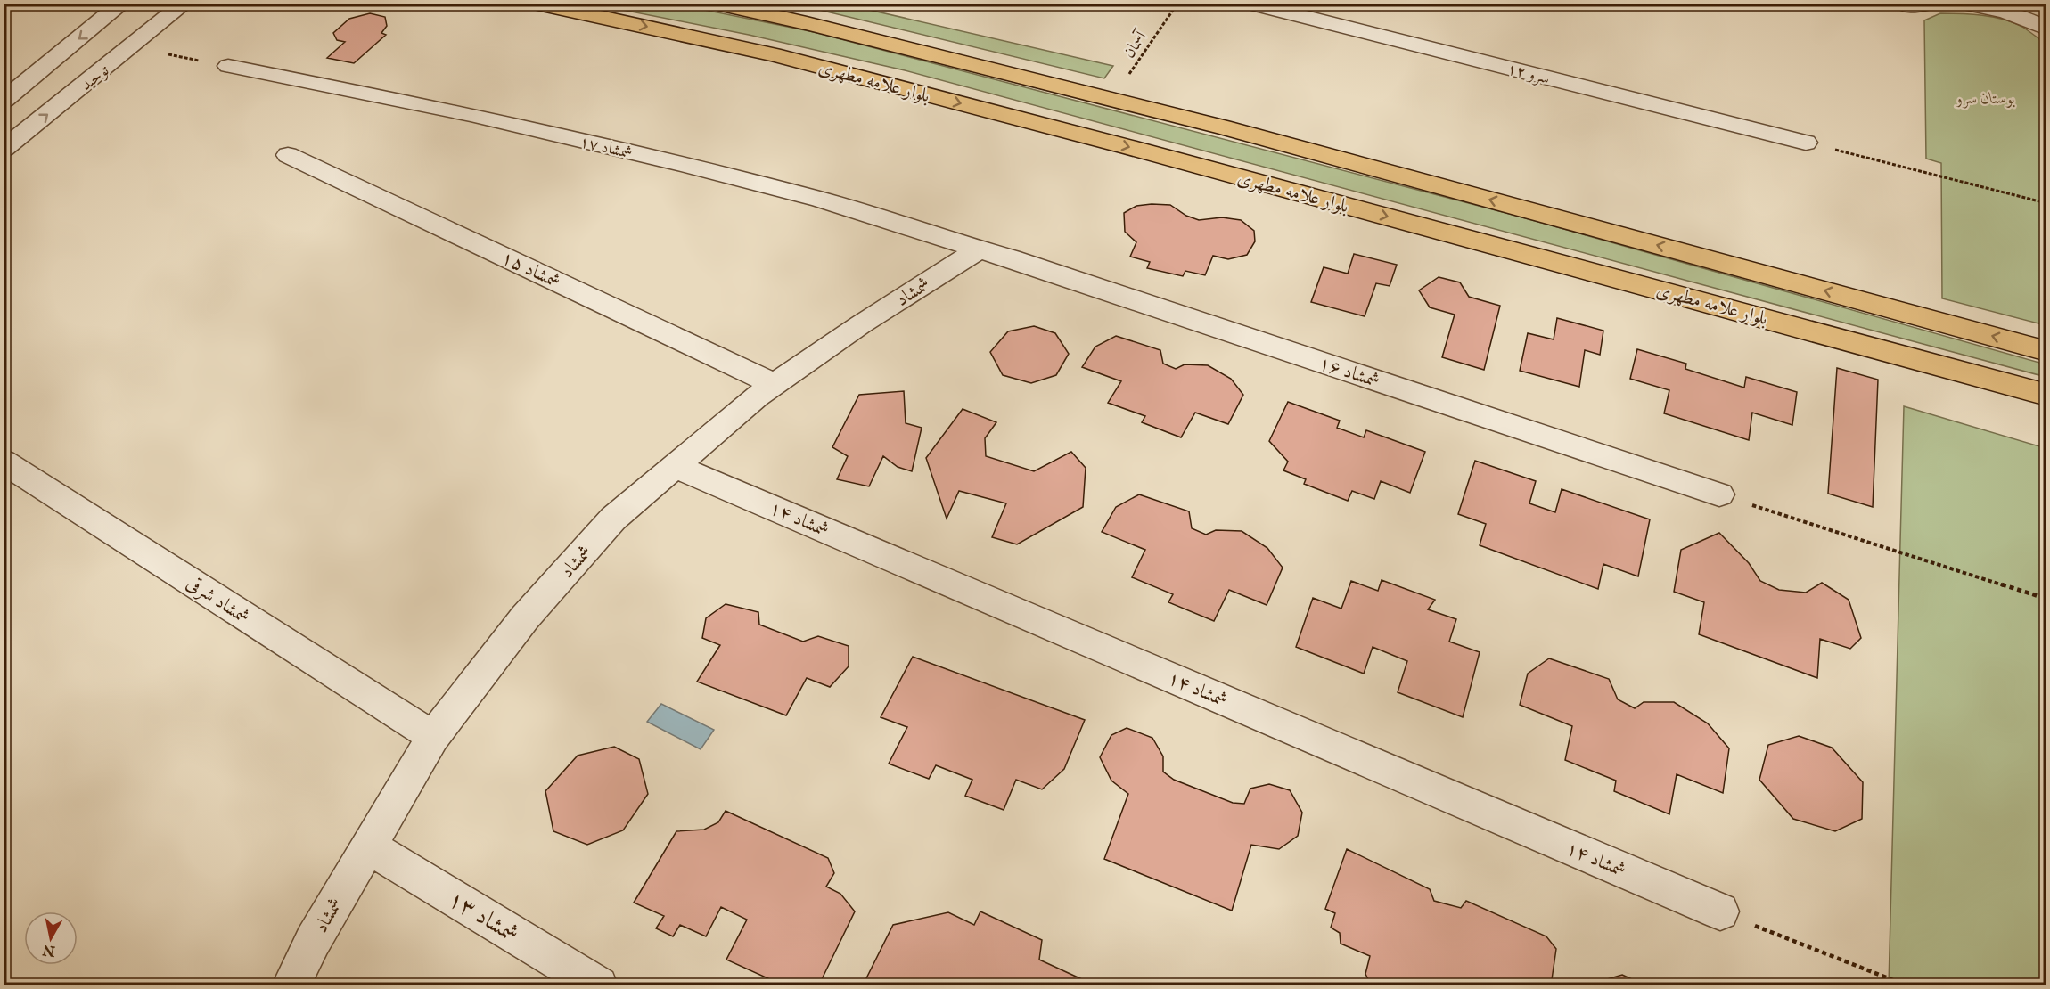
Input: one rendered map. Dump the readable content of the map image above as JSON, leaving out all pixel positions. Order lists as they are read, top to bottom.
{
  "streets": {
    "main road": ["بلوار علامه مطهری"],
    "street": [
      "سرو ۱۲",
      "توحید",
      "شمشاد ۱۷",
      "شمشاد ۱۵",
      "شمشاد",
      "شمشاد ۱۶",
      "شمشاد ۱۴",
      "شمشاد شرقی",
      "شمشاد ۱۳"
    ],
    "path": ["آسمان"]
  },
  "crossings": [
    ["آسمان", "بلوار علامه مطهری"],
    ["شمشاد ۱۷", "شمشاد"],
    ["شمشاد ۱۷", "شمشاد ۱۶"],
    ["شمشاد ۱۵", "شمشاد"],
    ["شمشاد", "شمشاد ۱۶"],
    ["شمشاد", "شمشاد ۱۴"],
    ["شمشاد", "شمشاد شرقی"],
    ["شمشاد", "شمشاد ۱۳"]
  ],
  "parks": ["بوستان سرو"],
  "north": "bottom"
}
